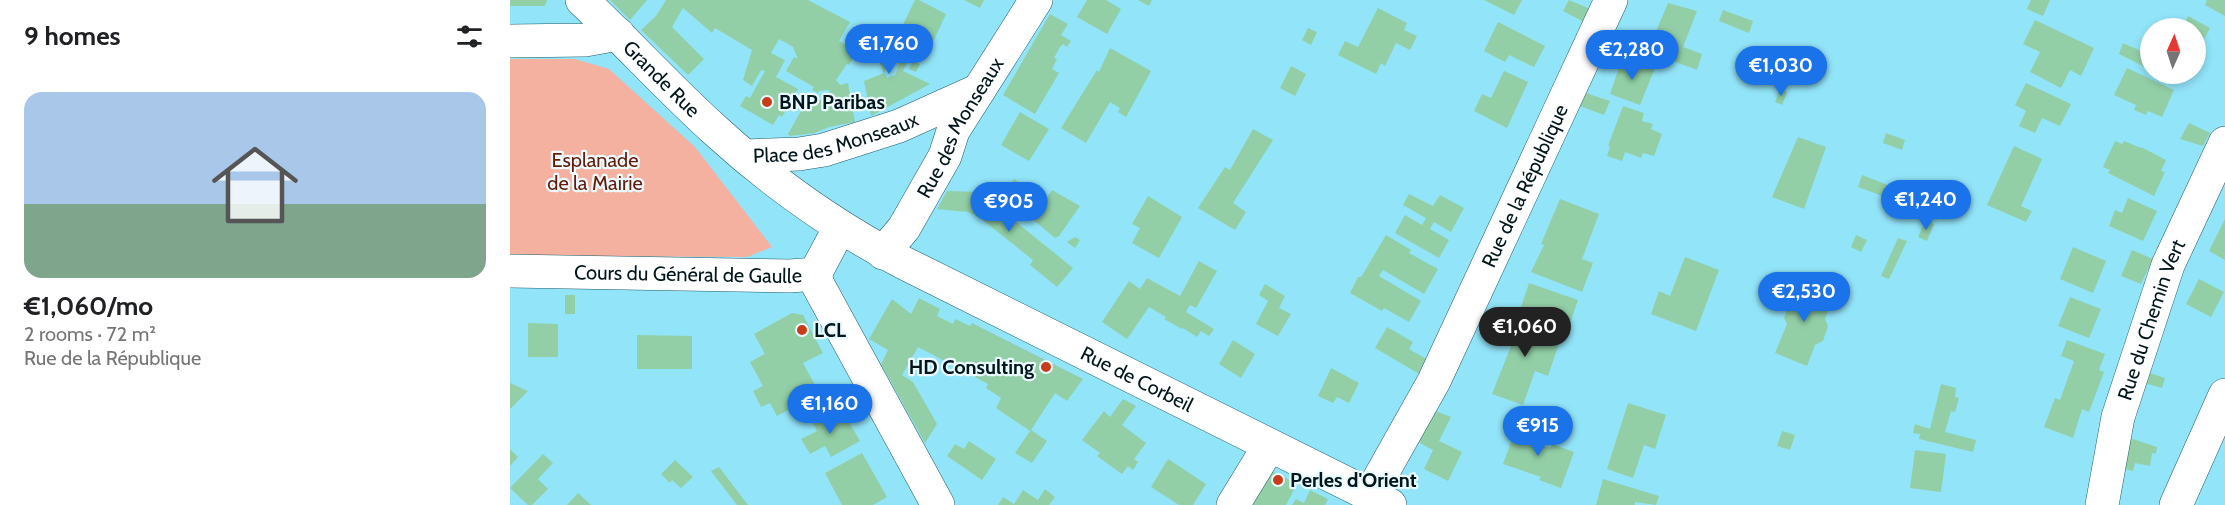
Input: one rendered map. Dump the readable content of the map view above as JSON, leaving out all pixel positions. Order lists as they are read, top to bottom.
{
  "streets": {
    "street": [
      "Grande Rue",
      "Rue des Monseaux",
      "Place des Monseaux",
      "Rue de la République",
      "Cours du Général de Gaulle",
      "Rue du Chemin Vert",
      "Rue de Corbeil"
    ]
  },
  "crossings": [
    ["Grande Rue", "Place des Monseaux"],
    ["Rue des Monseaux", "Place des Monseaux"],
    ["Rue des Monseaux", "Rue de Corbeil"],
    ["Place des Monseaux", "Cours du Général de Gaulle"],
    ["Place des Monseaux", "Rue de Corbeil"],
    ["Rue de la République", "Rue de Corbeil"]
  ],
  "parks": ["Esplanade de la Mairie"],
  "places": [
    "BNP Paribas",
    "LCL",
    "HD Consulting",
    "Perles d'Orient"
  ],
  "north": "top",
  "page": {
    "heading": "9 homes",
    "price": [
      "€1,760",
      "€2,280",
      "€1,030",
      "€1,240",
      "€905",
      "€2,530",
      "€1,060",
      "€1,160",
      "€915"
    ],
    "list": [
      {
        "name": "€1,060/mo",
        "note": "2 rooms · 72 m² · Rue de la République"
      }
    ]
  }
}
